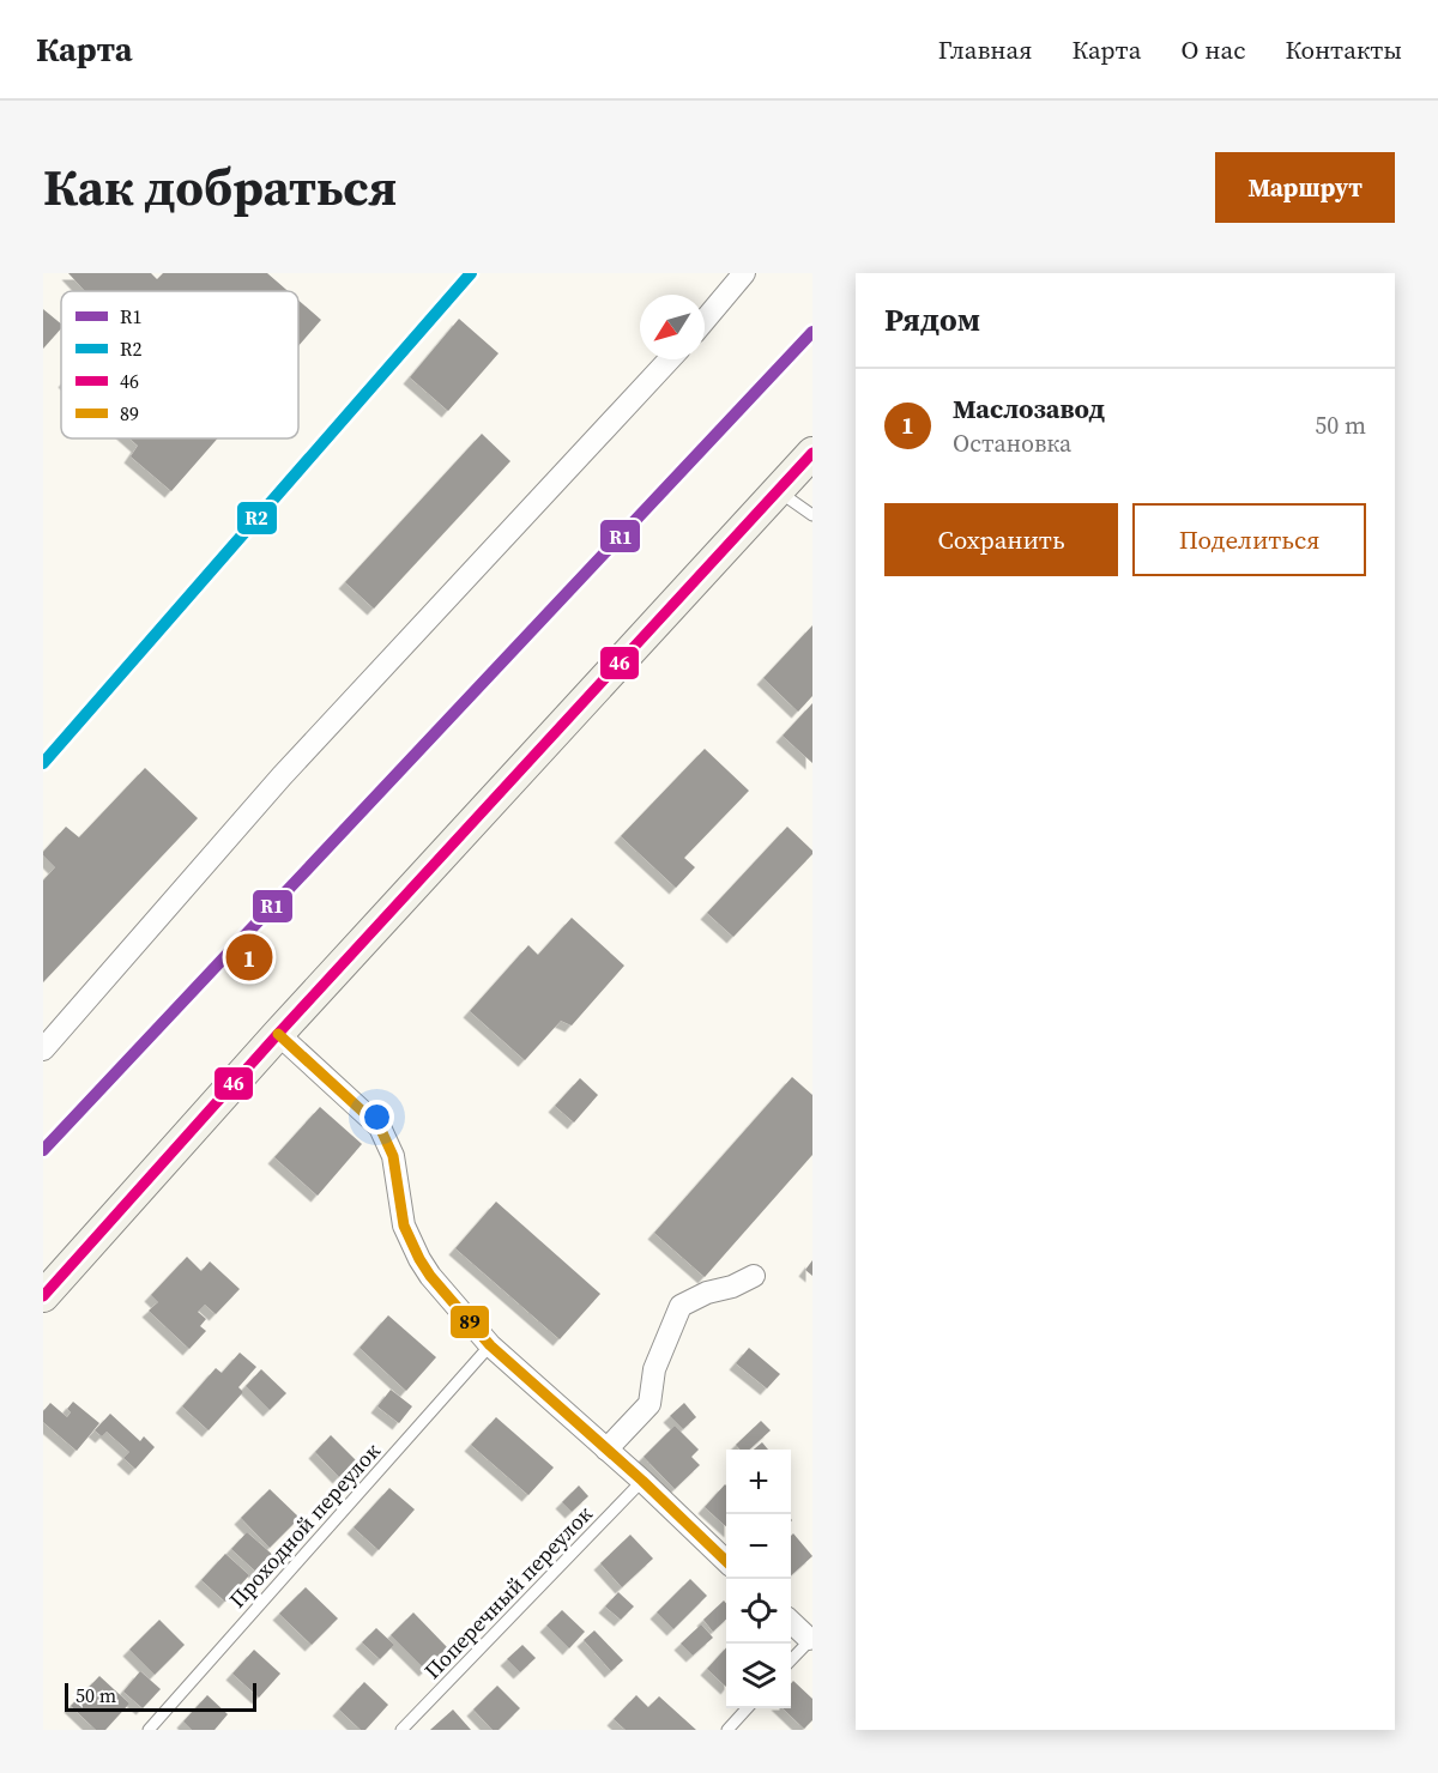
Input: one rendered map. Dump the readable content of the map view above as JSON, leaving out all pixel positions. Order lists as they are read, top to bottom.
{
  "streets": {
    "lane": ["Проходной переулок", "Поперечный переулок"]
  },
  "lines": [
    "transit line R2",
    "transit line R1",
    "transit line 46",
    "transit line 89"
  ],
  "legend": [
    "R1",
    "R2",
    "46",
    "89"
  ],
  "scale_bar": "50 m",
  "north": "bottom left",
  "page": {
    "header": "Карта",
    "nav": [
      "Главная",
      "Карта",
      "О нас",
      "Контакты"
    ],
    "title": "Как добраться",
    "buttons": [
      "Маршрут",
      ["Сохранить", "Поделиться"]
    ],
    "heading": "Рядом",
    "list": [
      {
        "mark": "1",
        "name": "Маслозавод",
        "note": "Остановка",
        "value": "50 m"
      }
    ],
    "pins": "1",
    "map_buttons": ["+", "−"],
    "scale": "50 m"
  }
}
